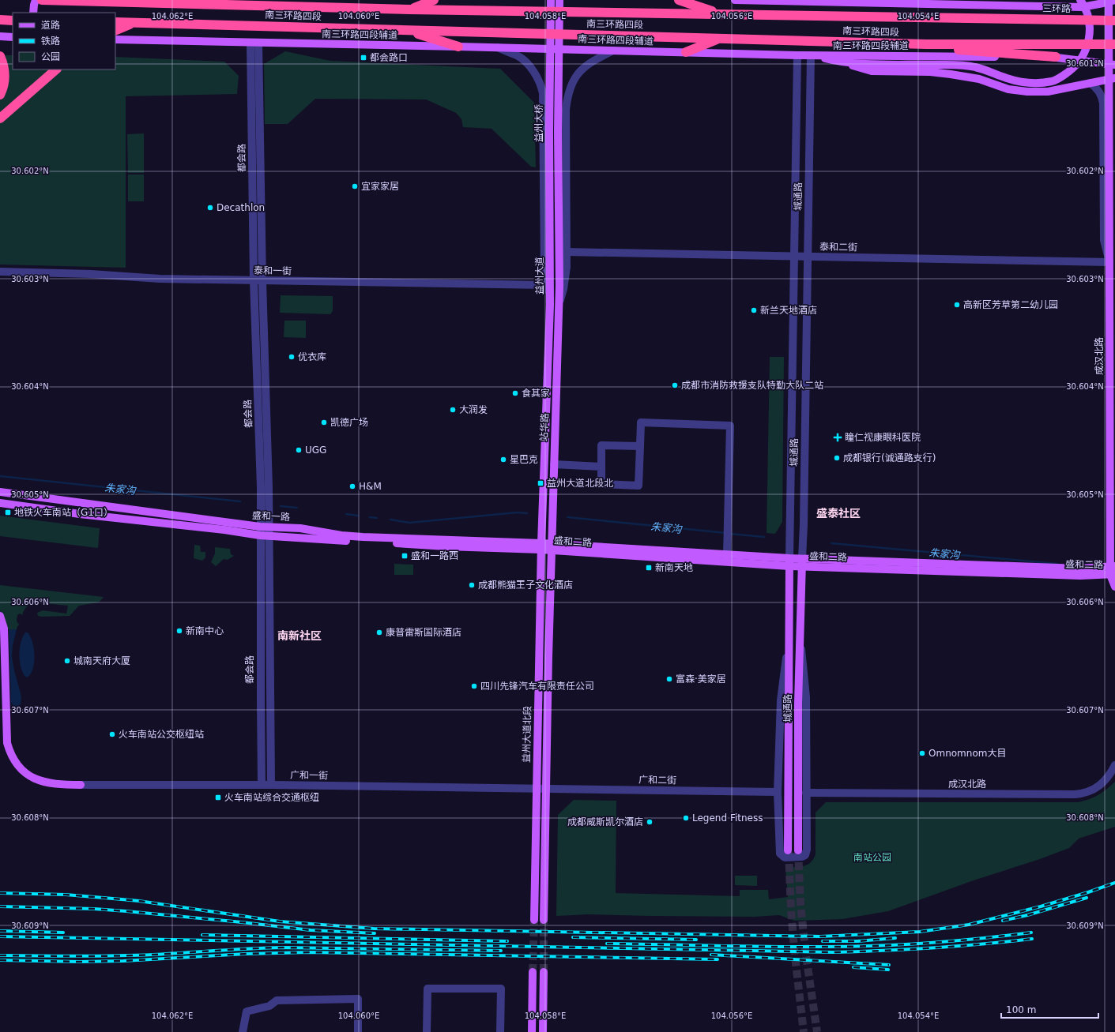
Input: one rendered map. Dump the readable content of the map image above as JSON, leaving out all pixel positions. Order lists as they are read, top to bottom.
{
  "streets": {
    "highway": ["三环路", "南三环路四段"],
    "main road": [
      "南三环路四段辅道",
      "益州大桥",
      "城通路",
      "益州大道",
      "成汉北路",
      "站华路",
      "盛和一路",
      "盛和二路",
      "益州大道北段"
    ],
    "street": [
      "都会路",
      "泰和二街",
      "泰和一街",
      "广和一街",
      "广和二街"
    ]
  },
  "crossings": [
    ["三环路", "南三环路四段"],
    ["南三环路四段辅道", "都会路"],
    ["南三环路四段辅道", "城通路"],
    ["益州大桥", "益州大道"],
    ["都会路", "泰和一街"],
    ["都会路", "盛和一路"],
    ["都会路", "广和一街"],
    ["城通路", "泰和二街"],
    ["城通路", "盛和二路"],
    ["泰和二街", "成汉北路"],
    ["益州大道", "站华路"],
    ["成汉北路", "盛和二路"],
    ["站华路", "盛和一路"],
    ["站华路", "盛和二路"],
    ["站华路", "益州大道北段"],
    ["盛和一路", "益州大道北段"],
    ["盛和二路", "益州大道北段"],
    ["益州大道北段", "广和一街"],
    ["益州大道北段", "广和二街"],
    ["广和一街", "广和二街"]
  ],
  "districts": ["盛泰社区", "南新社区"],
  "water": ["朱家沟"],
  "parks": ["南站公园"],
  "places": {
    "transit": [
      "都会路口",
      "益州大道北段北",
      "地铁火车南站（G1口）",
      "盛和一路西",
      "新南天地",
      "火车南站综合交通枢纽"
    ],
    "other": [
      "宜家家居",
      "Decathlon",
      "高新区芳草第二幼儿园",
      "新兰天地酒店",
      "优衣库",
      "成都市消防救援支队特勤大队二站",
      "食其家",
      "大润发",
      "凯德广场",
      "UGG",
      "成都银行(诚通路支行)",
      "星巴克",
      "H&M",
      "成都熊猫王子文化酒店",
      "新南中心",
      "康普雷斯国际酒店",
      "城南天府大厦",
      "富森·美家居",
      "四川先锋汽车有限责任公司",
      "火车南站公交枢纽站",
      "Omnomnom大目",
      "Legend Fitness",
      "成都威斯凯尔酒店"
    ],
    "health": ["瞳仁视康眼科医院"]
  },
  "legend": ["道路", "铁路", "公园"],
  "scale_bar": "100 m",
  "coordinates": [
    "104.062°E",
    "104.060°E",
    "104.058°E",
    "104.056°E",
    "104.054°E",
    "30.601°N",
    "30.602°N",
    "30.603°N",
    "30.604°N",
    "30.605°N",
    "30.606°N",
    "30.607°N",
    "30.608°N",
    "30.609°N"
  ]
}
